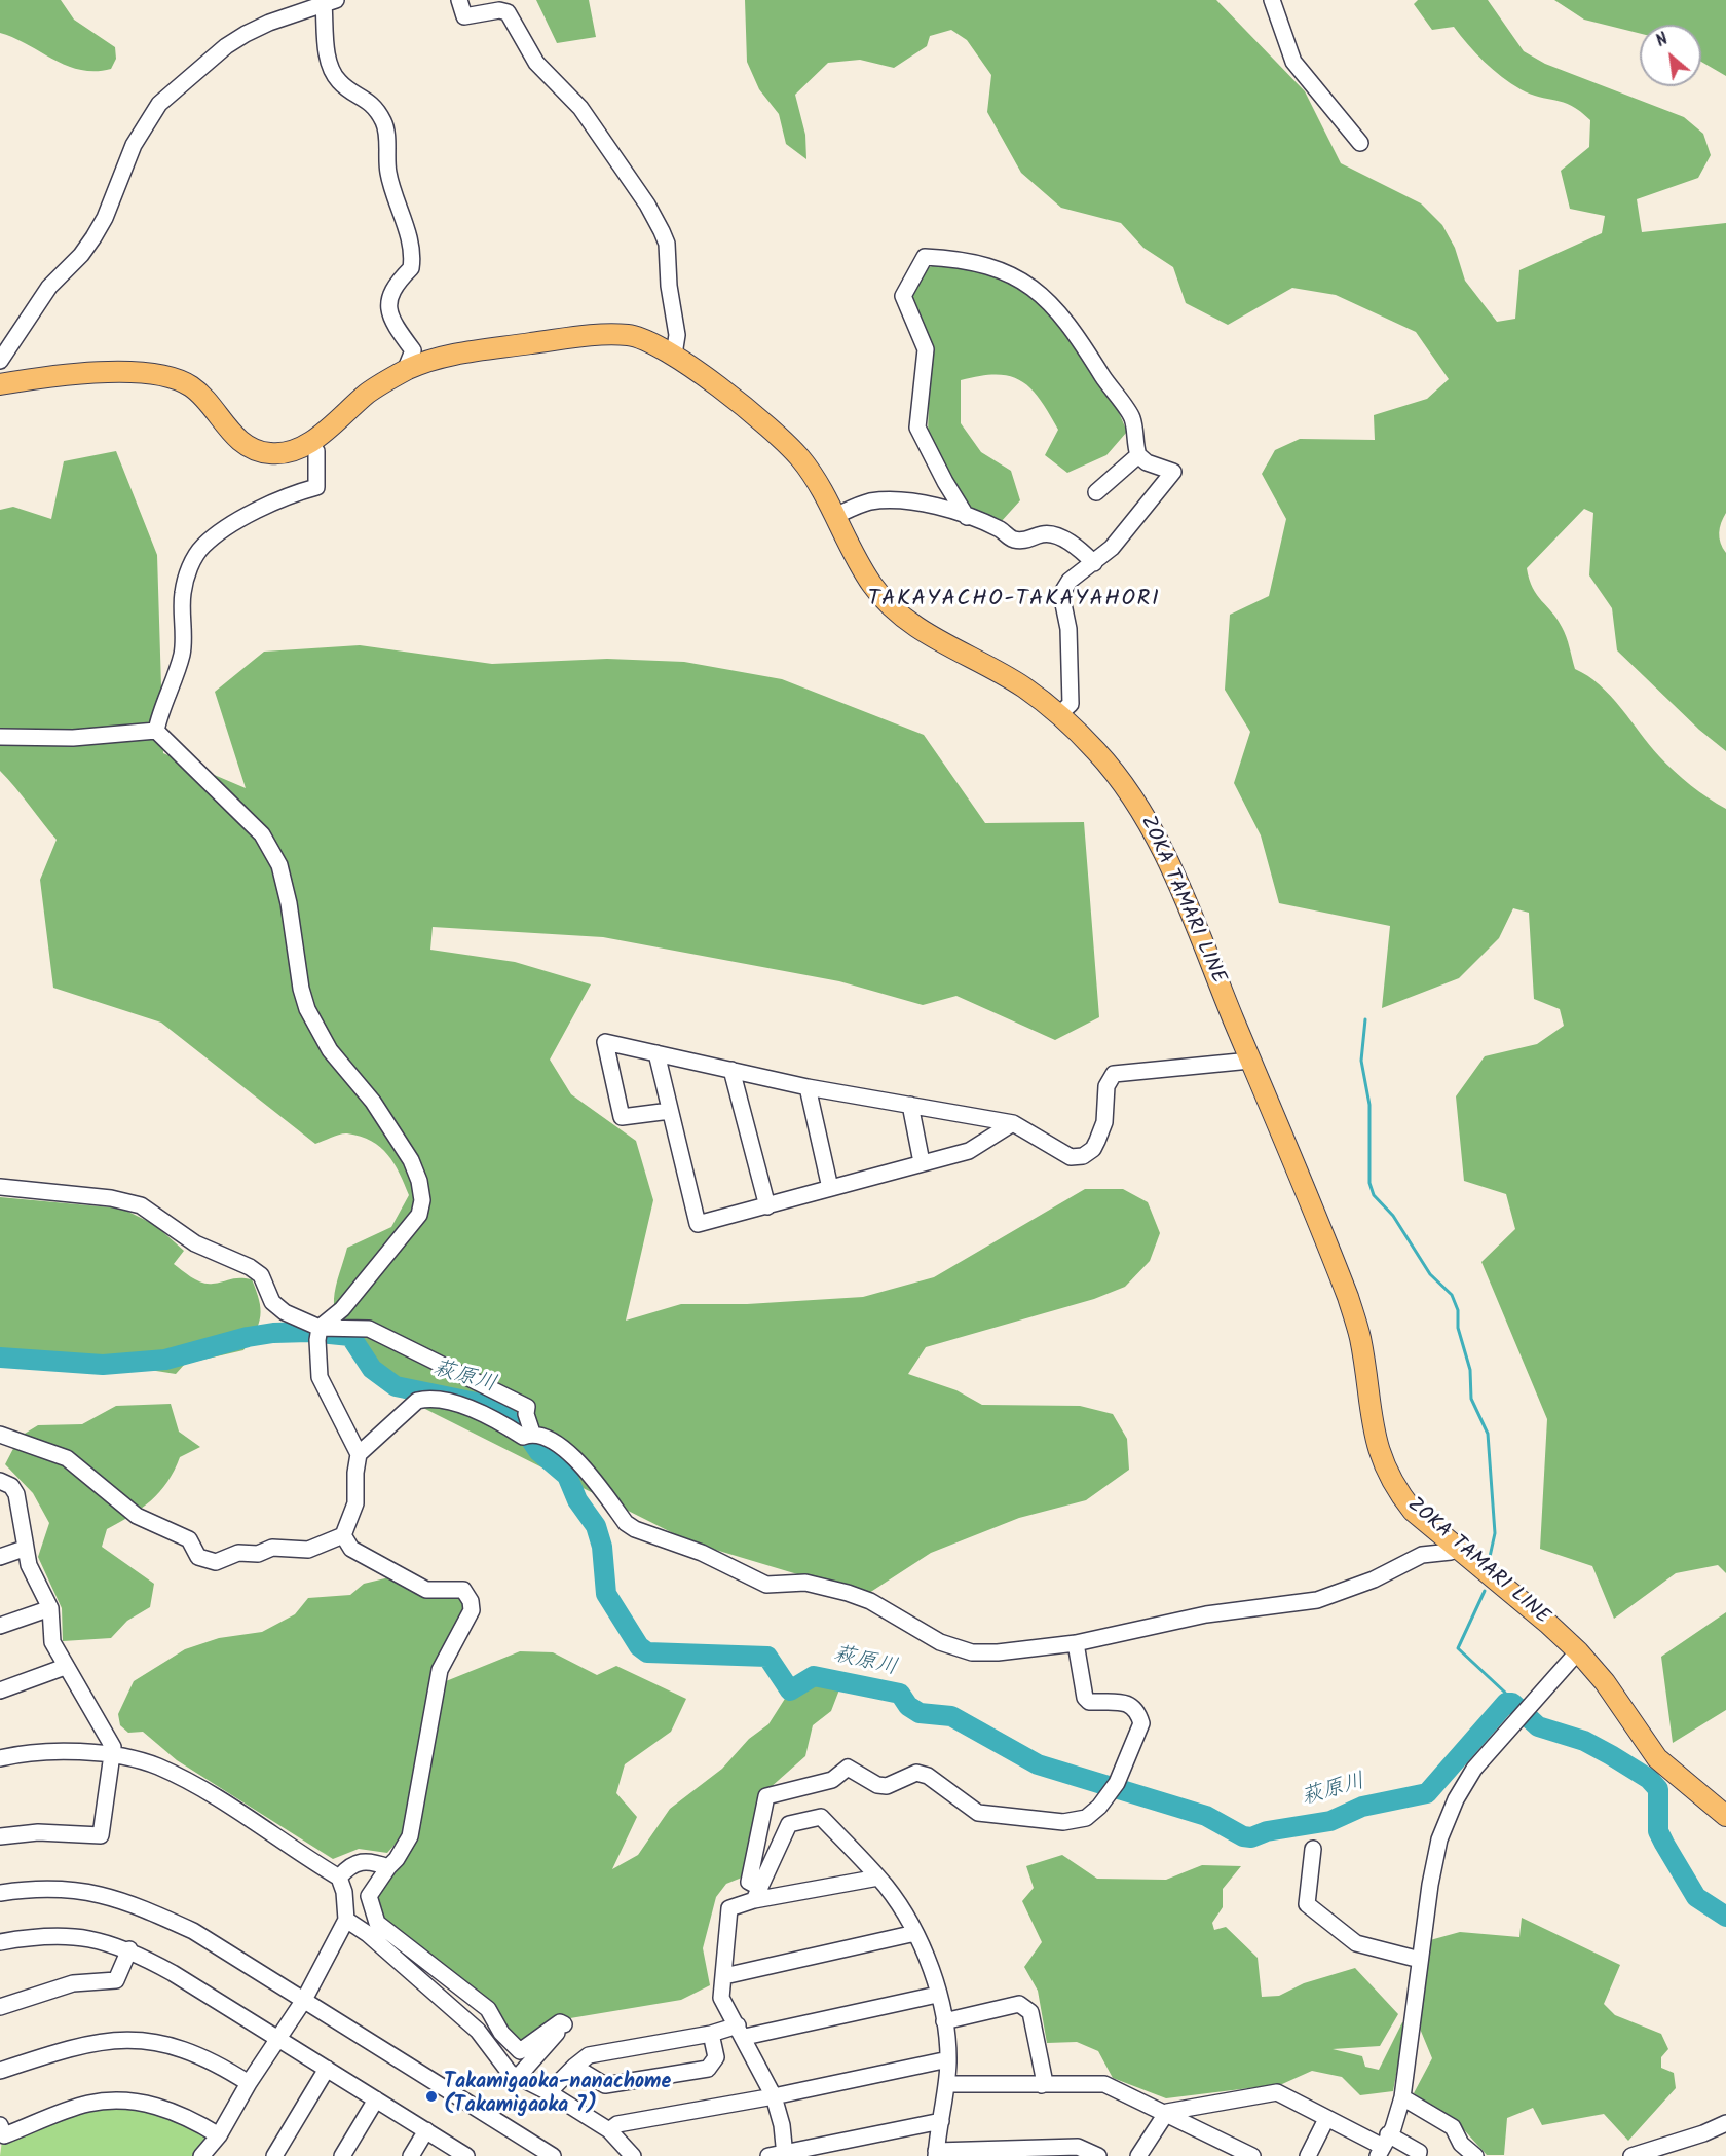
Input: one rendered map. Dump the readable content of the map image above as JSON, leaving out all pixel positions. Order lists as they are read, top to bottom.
{
  "streets": {
    "main road": ["ZOKA TAMARI LINE"]
  },
  "districts": ["TAKAYACHO-TAKAYAHORI"],
  "water": ["萩原川"],
  "places": ["Takamigaoka-nanachome (Takamigaoka 7)"],
  "north": "top left"
}
